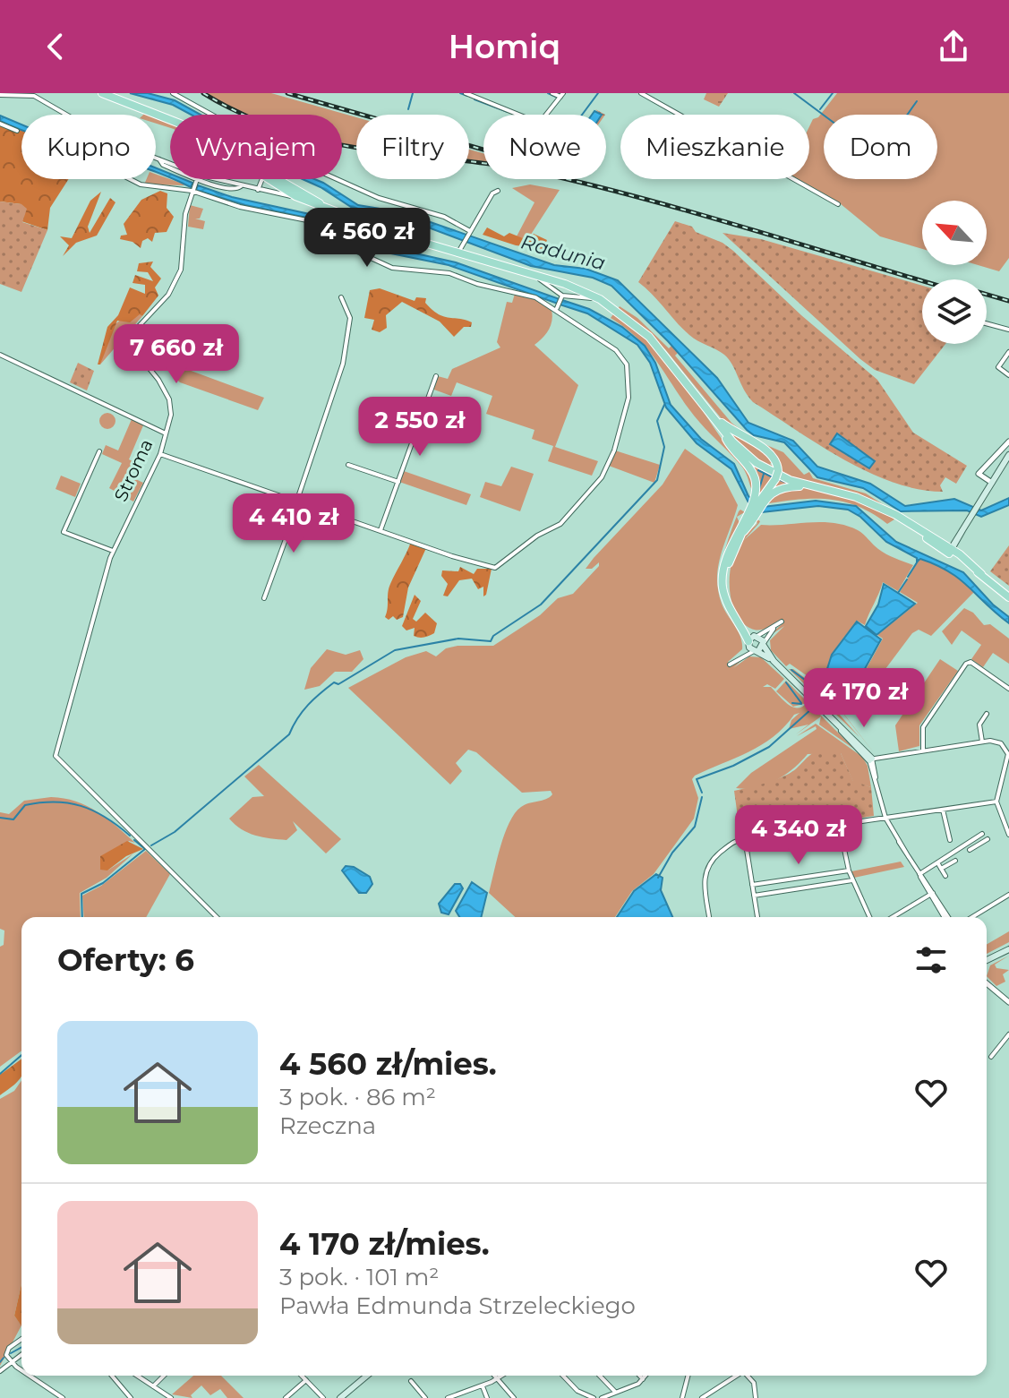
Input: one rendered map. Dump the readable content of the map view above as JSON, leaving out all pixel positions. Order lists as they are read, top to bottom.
{
  "streets": {
    "street": ["Stroma"]
  },
  "water": ["Radunia"],
  "north": "top left",
  "page": {
    "header": "Homiq",
    "chip": [
      "Kupno",
      "Wynajem",
      "Filtry",
      "Nowe",
      "Mieszkanie",
      "Dom"
    ],
    "price": [
      "4 560 zł",
      "7 660 zł",
      "2 550 zł",
      "4 410 zł",
      "4 170 zł",
      "4 340 zł"
    ],
    "heading": "Oferty: 6",
    "list": [
      {
        "name": "4 560 zł/mies.",
        "note": "3 pok. · 86 m² · Rzeczna"
      },
      {
        "name": "4 170 zł/mies.",
        "note": "3 pok. · 101 m² · Pawła Edmunda Strzeleckiego"
      }
    ]
  }
}
